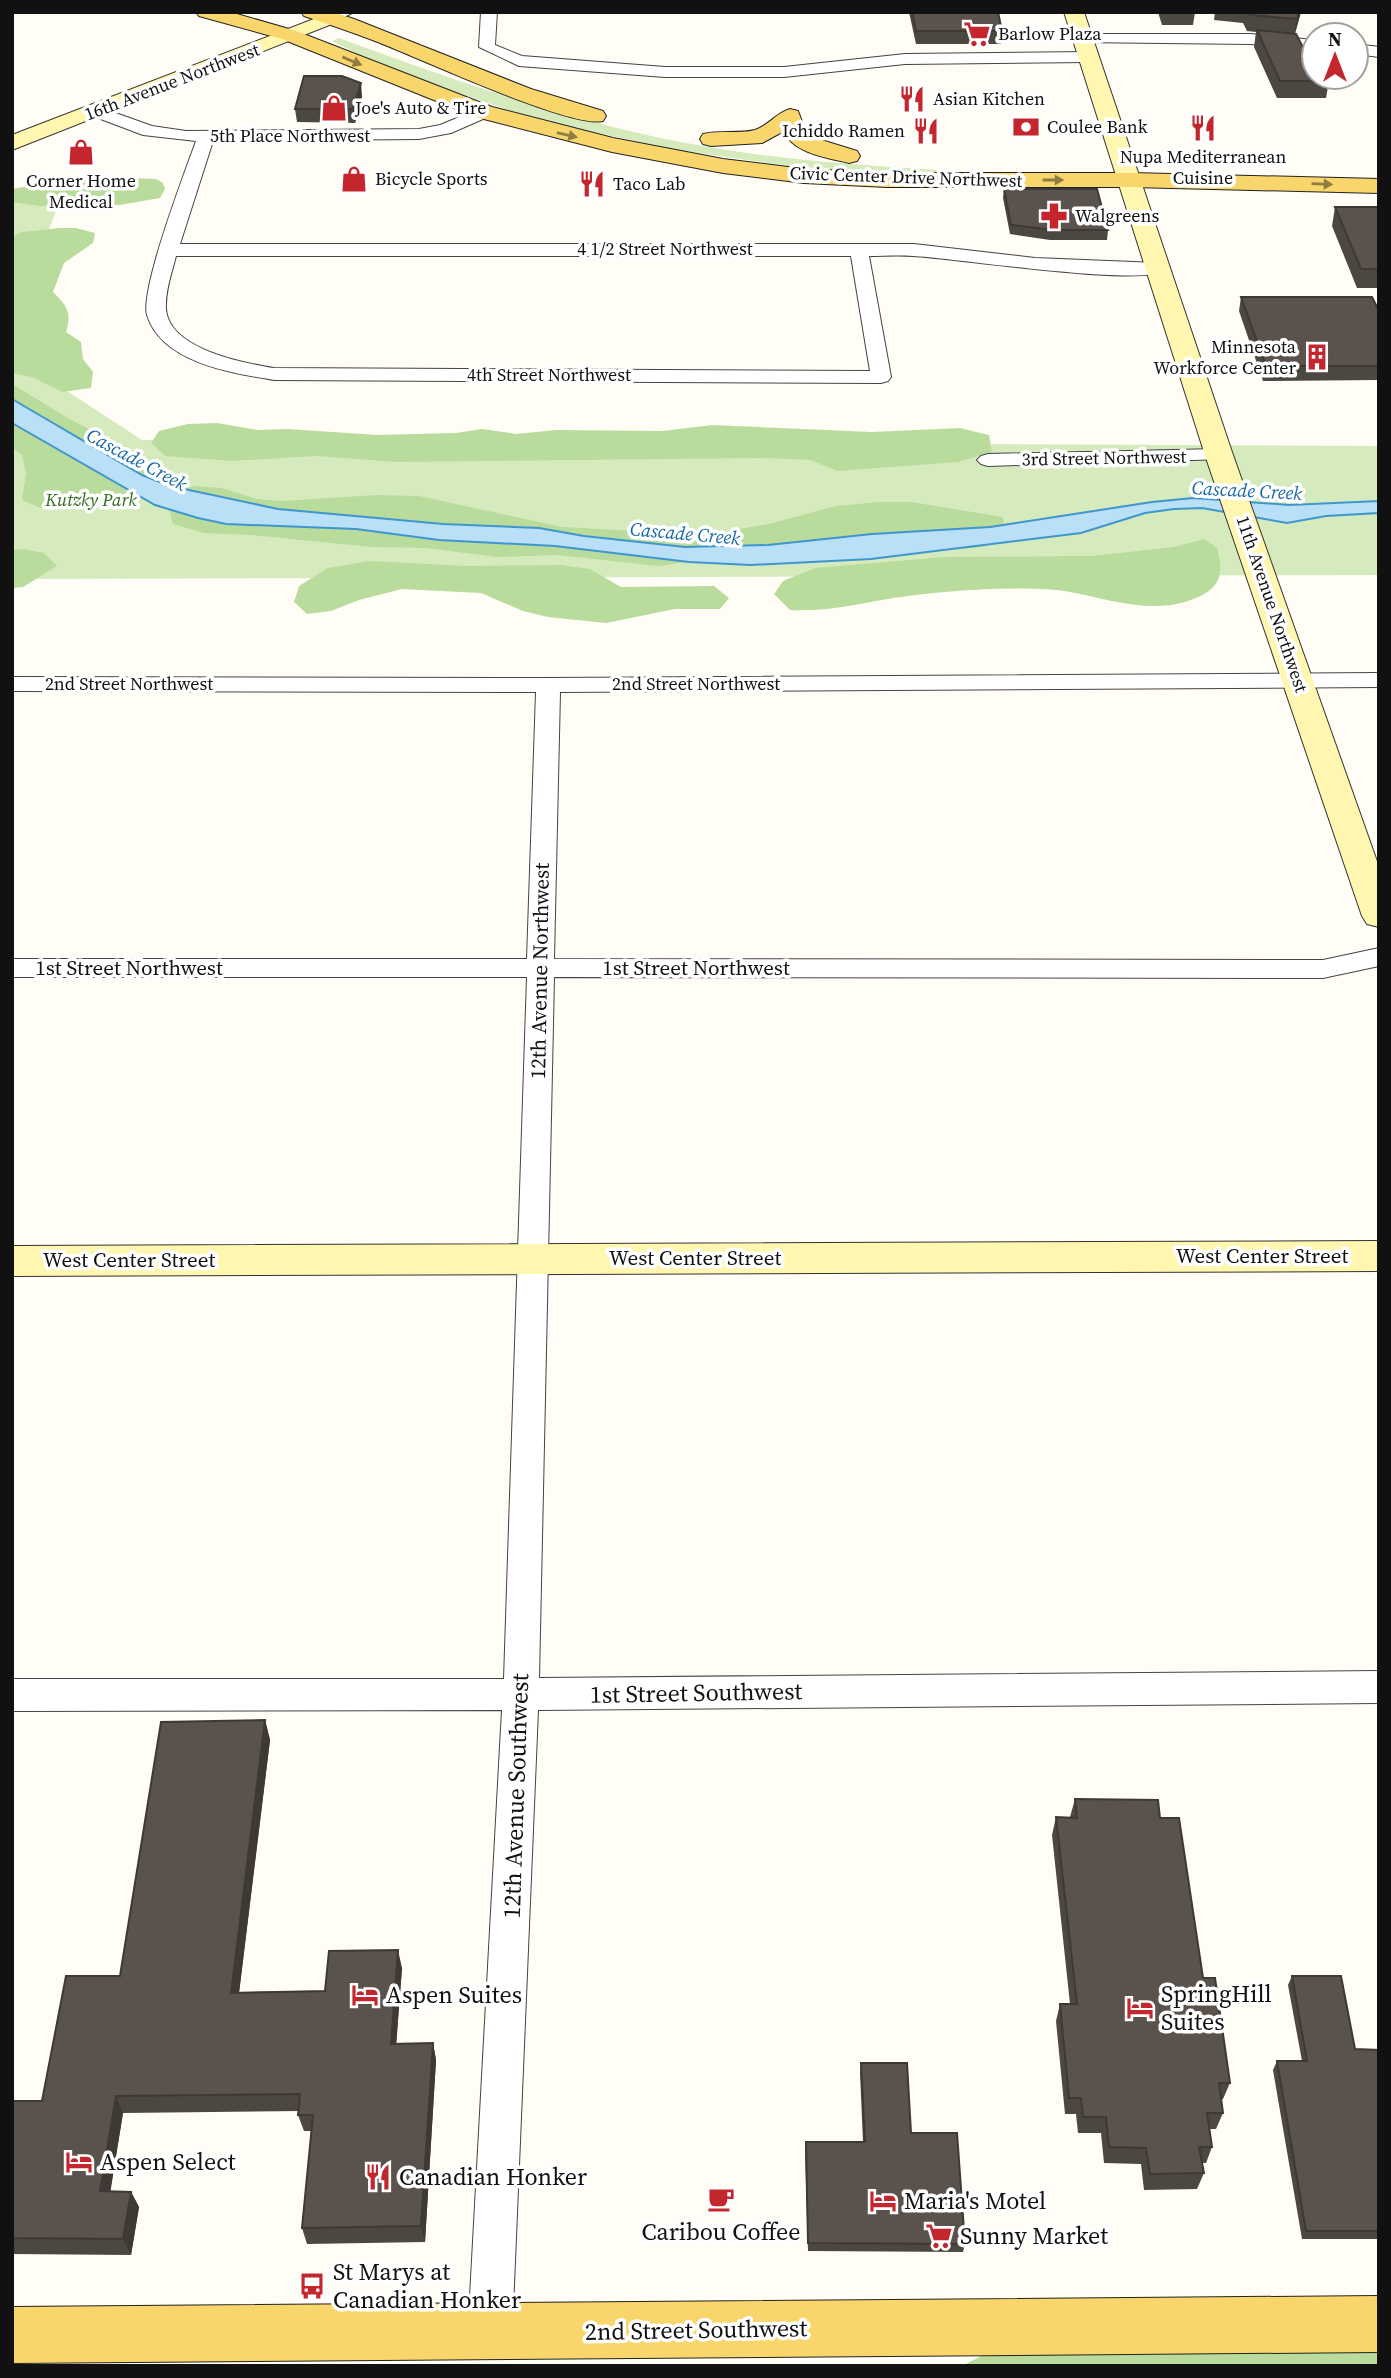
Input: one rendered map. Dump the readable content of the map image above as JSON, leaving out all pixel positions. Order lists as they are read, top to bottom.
{
  "streets": {
    "main road": [
      "16th Avenue Northwest",
      "Civic Center Drive Northwest",
      "11th Avenue Northwest",
      "West Center Street",
      "2nd Street Southwest"
    ],
    "street": [
      "5th Place Northwest",
      "4 1/2 Street Northwest",
      "4th Street Northwest",
      "3rd Street Northwest",
      "2nd Street Northwest",
      "1st Street Northwest",
      "12th Avenue Northwest",
      "1st Street Southwest",
      "12th Avenue Southwest"
    ]
  },
  "crossings": [
    ["16th Avenue Northwest", "5th Place Northwest"],
    ["16th Avenue Northwest", "Civic Center Drive Northwest"],
    ["5th Place Northwest", "Civic Center Drive Northwest"],
    ["Civic Center Drive Northwest", "11th Avenue Northwest"],
    ["4 1/2 Street Northwest", "4th Street Northwest"],
    ["4 1/2 Street Northwest", "11th Avenue Northwest"],
    ["3rd Street Northwest", "11th Avenue Northwest"],
    ["11th Avenue Northwest", "2nd Street Northwest"],
    ["2nd Street Northwest", "12th Avenue Northwest"],
    ["1st Street Northwest", "12th Avenue Northwest"],
    ["12th Avenue Northwest", "West Center Street"],
    ["12th Avenue Northwest", "12th Avenue Southwest"],
    ["West Center Street", "12th Avenue Southwest"],
    ["1st Street Southwest", "12th Avenue Southwest"],
    ["12th Avenue Southwest", "2nd Street Southwest"]
  ],
  "water": ["Cascade Creek"],
  "parks": ["Kutzky Park"],
  "places": {
    "supermarket": ["Barlow Plaza", "Sunny Market"],
    "restaurant": [
      "Asian Kitchen",
      "Nupa Mediterranean Cuisine",
      "Ichiddo Ramen",
      "Taco Lab",
      "Canadian Honker"
    ],
    "shop": ["Joe's Auto & Tire", "Corner Home Medical", "Bicycle Sports"],
    "bank": ["Coulee Bank"],
    "pharmacy": ["Walgreens"],
    "building": ["Minnesota Workforce Center"],
    "hotel": [
      "Aspen Suites",
      "SpringHill Suites",
      "Aspen Select",
      "Maria's Motel"
    ],
    "cafe": ["Caribou Coffee"],
    "bus stop": ["St Marys at Canadian Honker"]
  },
  "north": "top"
}
